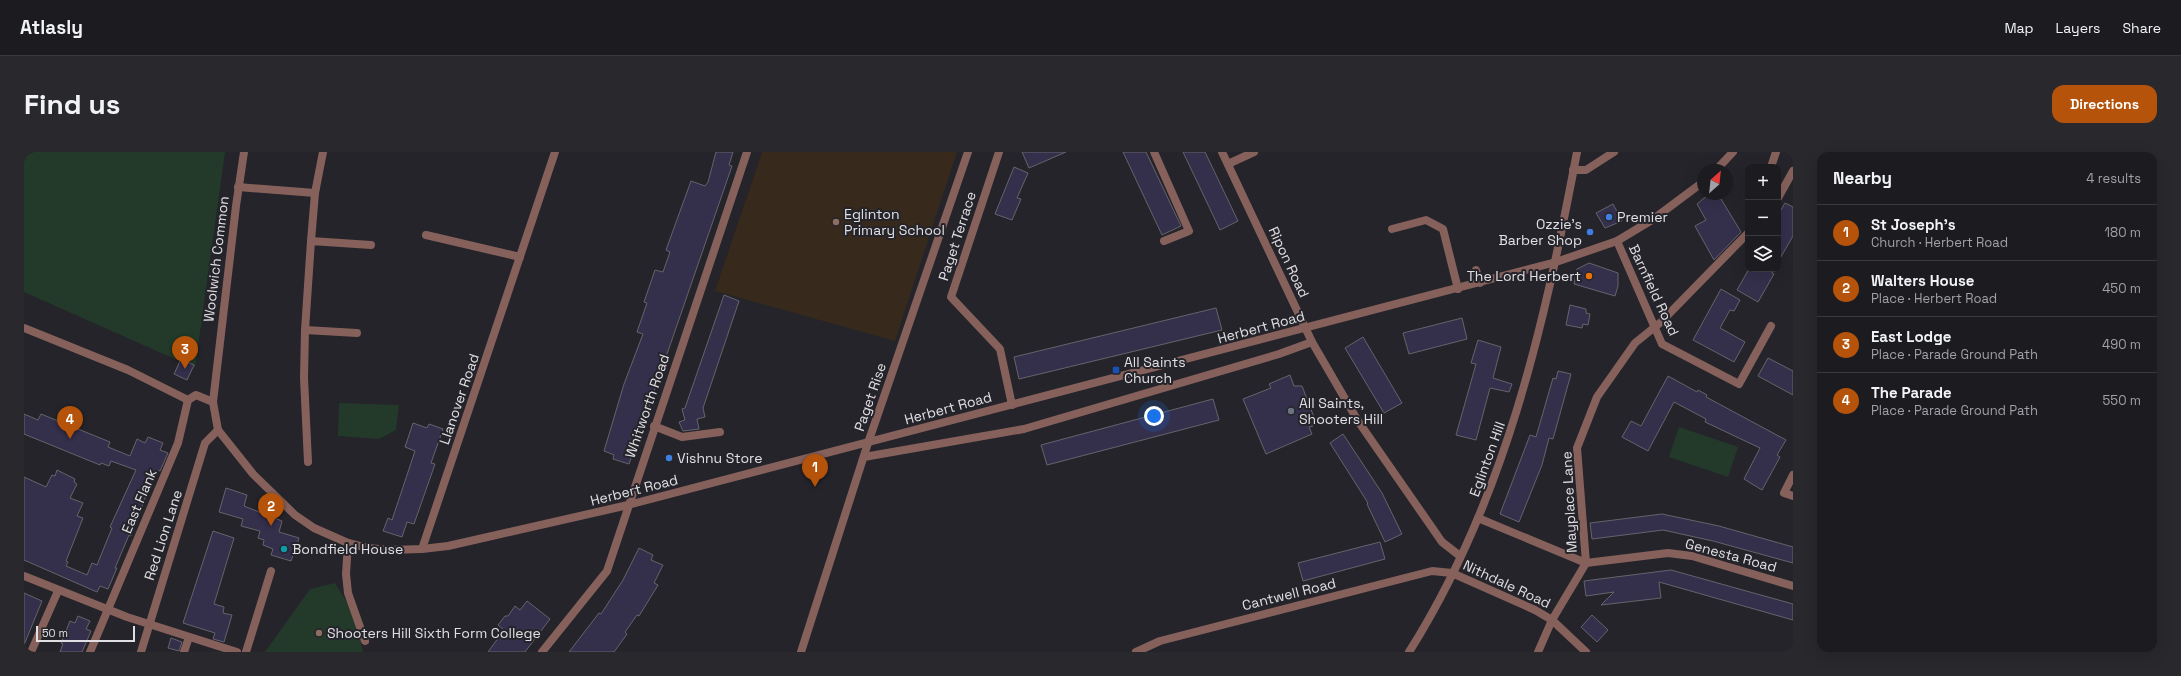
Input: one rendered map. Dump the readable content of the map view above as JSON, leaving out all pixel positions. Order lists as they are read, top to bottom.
{
  "streets": {
    "street": [
      "Paget Terrace",
      "Woolwich Common",
      "Ripon Road",
      "Barnfield Road",
      "Herbert Road",
      "Paget Rise",
      "Llanover Road",
      "Whitworth Road",
      "Eglinton Hill",
      "East Flank",
      "Mayplace Lane",
      "Red Lion Lane",
      "Genesta Road",
      "Nithdale Road",
      "Cantwell Road"
    ]
  },
  "crossings": [
    ["Paget Terrace", "Herbert Road"],
    ["Woolwich Common", "Herbert Road"],
    ["Woolwich Common", "Red Lion Lane"],
    ["Ripon Road", "Herbert Road"],
    ["Ripon Road", "Eglinton Hill"],
    ["Barnfield Road", "Herbert Road"],
    ["Barnfield Road", "Mayplace Lane"],
    ["Herbert Road", "Paget Rise"],
    ["Herbert Road", "Llanover Road"],
    ["Herbert Road", "Whitworth Road"],
    ["Herbert Road", "Eglinton Hill"],
    ["Herbert Road", "Red Lion Lane"],
    ["Eglinton Hill", "Genesta Road"],
    ["Eglinton Hill", "Nithdale Road"],
    ["Eglinton Hill", "Cantwell Road"],
    ["Mayplace Lane", "Genesta Road"],
    ["Mayplace Lane", "Nithdale Road"],
    ["Nithdale Road", "Cantwell Road"]
  ],
  "places": {
    "other": [
      "Premier",
      "Eglinton Primary School",
      "Ozzie's Barber Shop",
      "The Lord Herbert",
      "All Saints, Shooters Hill",
      "Vishnu Store",
      "Bondfield House",
      "Shooters Hill Sixth Form College"
    ],
    "transit": ["All Saints Church"]
  },
  "scale_bar": "50 m",
  "north": "top right",
  "page": {
    "header": "Atlasly",
    "nav": ["Map", "Layers", "Share"],
    "buttons": "Directions",
    "title": "Find us",
    "heading": ["Nearby", "4 results"],
    "map_buttons": ["+", "−"],
    "list": [
      {
        "mark": "1",
        "name": "St Joseph's",
        "note": "Church · Herbert Road",
        "value": "180 m"
      },
      {
        "mark": "2",
        "name": "Walters House",
        "note": "Place · Herbert Road",
        "value": "450 m"
      },
      {
        "mark": "3",
        "name": "East Lodge",
        "note": "Place · Parade Ground Path",
        "value": "490 m"
      },
      {
        "mark": "4",
        "name": "The Parade",
        "note": "Place · Parade Ground Path",
        "value": "550 m"
      }
    ],
    "pins": [
      "3",
      "4",
      "1",
      "2"
    ],
    "scale": "50 m"
  }
}
